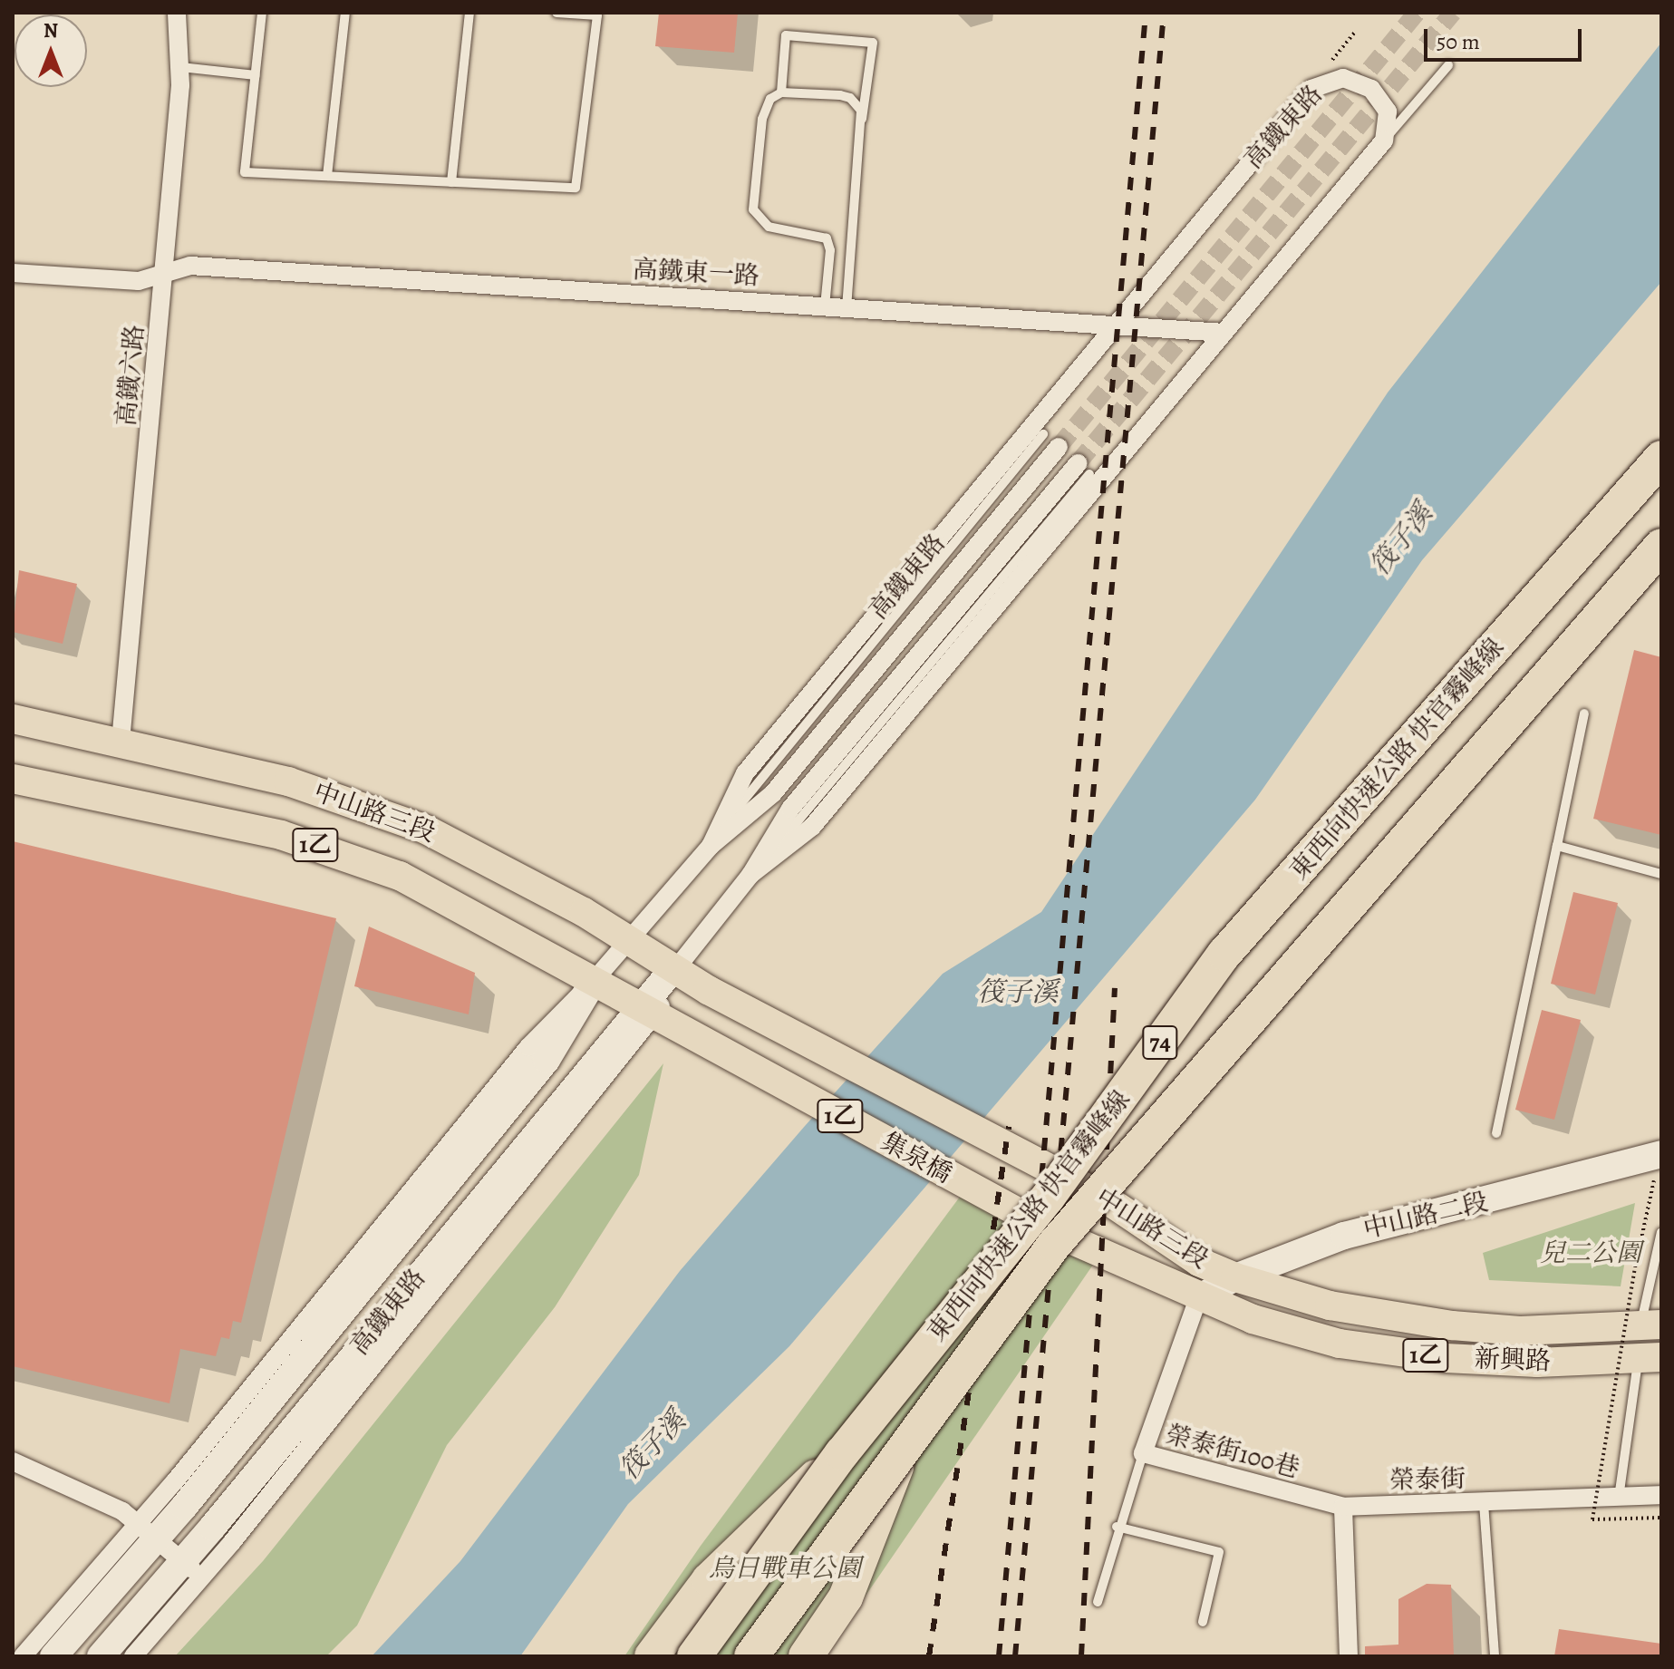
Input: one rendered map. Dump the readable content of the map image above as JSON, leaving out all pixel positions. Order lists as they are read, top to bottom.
{
  "streets": {
    "highway": ["東西向快速公路 快官霧峰線", "74"],
    "main road": [
      "中山路三段",
      "1乙",
      "集泉橋",
      "新興路"
    ],
    "street": [
      "高鐵東路",
      "高鐵東一路",
      "高鐵六路",
      "中山路二段",
      "榮泰街100巷",
      "榮泰街"
    ]
  },
  "crossings": [
    ["高鐵東路", "高鐵東一路"],
    ["高鐵東路", "中山路三段"],
    ["高鐵東路", "集泉橋"],
    ["高鐵東一路", "高鐵六路"],
    ["高鐵六路", "中山路三段"],
    ["東西向快速公路 快官霧峰線", "74"],
    ["中山路三段", "集泉橋"],
    ["中山路三段", "中山路二段"],
    ["中山路三段", "新興路"],
    ["中山路三段", "榮泰街100巷"],
    ["中山路二段", "新興路"],
    ["中山路二段", "榮泰街100巷"],
    ["新興路", "榮泰街100巷"],
    ["榮泰街100巷", "榮泰街"]
  ],
  "water": ["筏子溪"],
  "parks": ["兒二公園", "烏日戰車公園"],
  "scale_bar": "50 m",
  "north": "top"
}
